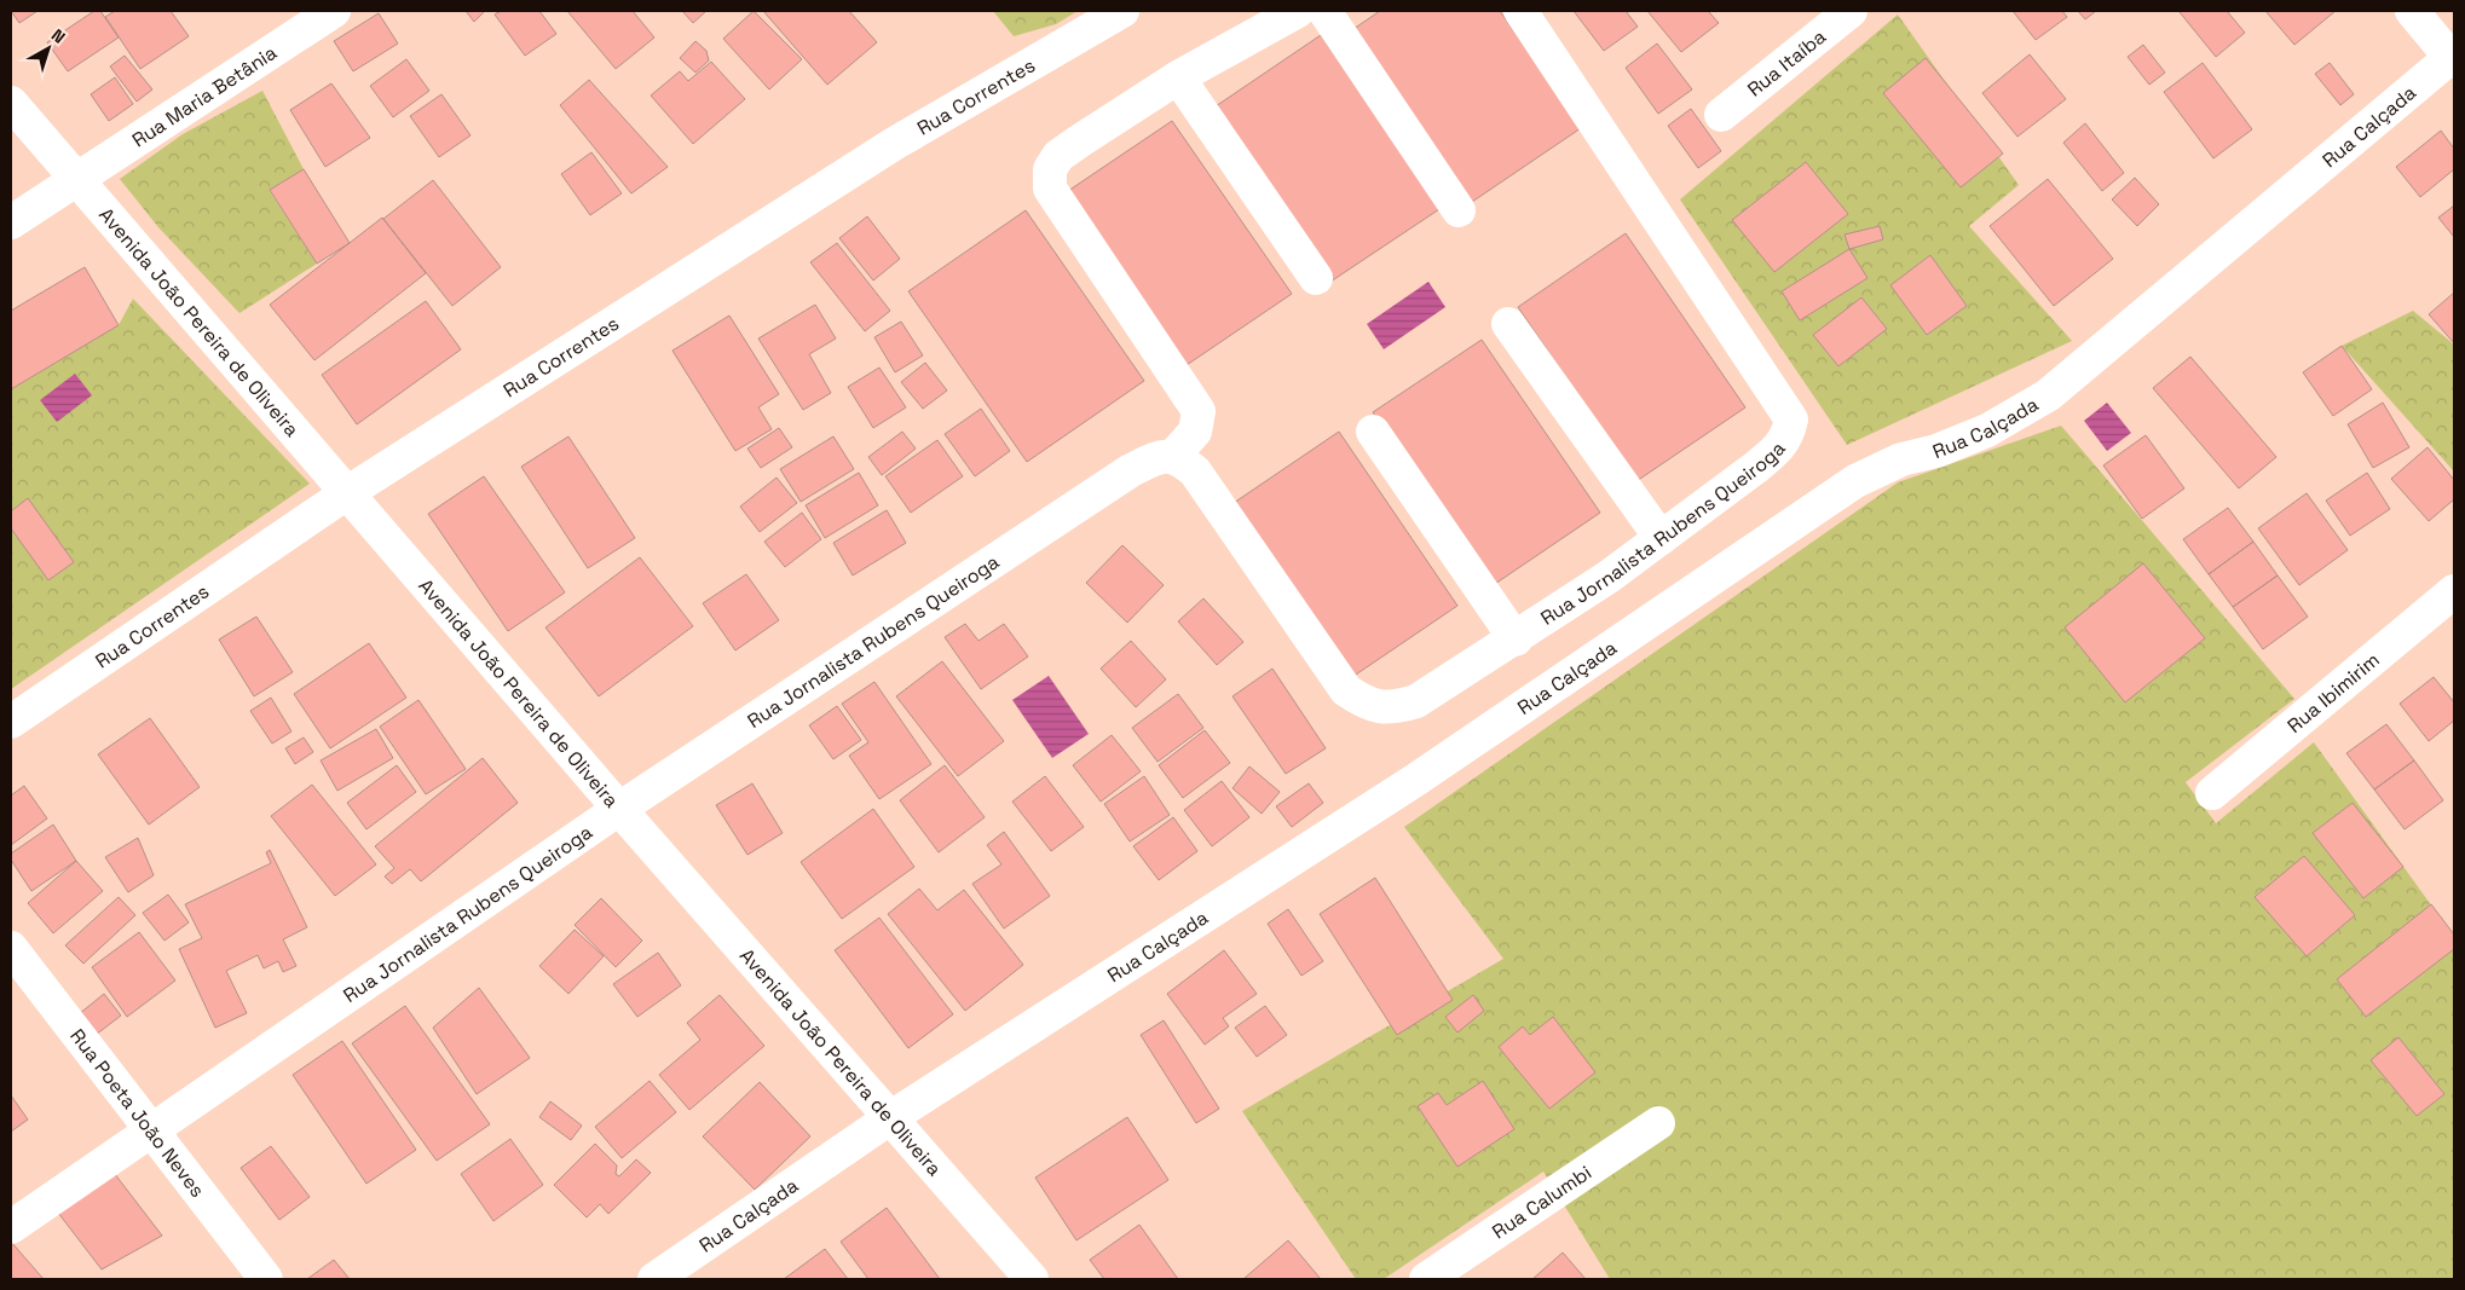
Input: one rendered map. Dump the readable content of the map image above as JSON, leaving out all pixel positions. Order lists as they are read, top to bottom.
{
  "streets": {
    "street": [
      "Rua Itaíba",
      "Rua Maria Betânia",
      "Rua Correntes",
      "Rua Calçada",
      "Avenida João Pereira de Oliveira",
      "Rua Jornalista Rubens Queiroga",
      "Rua Ibimirim",
      "Rua Poeta João Neves",
      "Rua Calumbi"
    ]
  },
  "crossings": [
    ["Rua Maria Betânia", "Avenida João Pereira de Oliveira"],
    ["Rua Correntes", "Avenida João Pereira de Oliveira"],
    ["Rua Calçada", "Avenida João Pereira de Oliveira"],
    ["Avenida João Pereira de Oliveira", "Rua Jornalista Rubens Queiroga"],
    ["Rua Jornalista Rubens Queiroga", "Rua Poeta João Neves"]
  ],
  "north": "top right"
}
